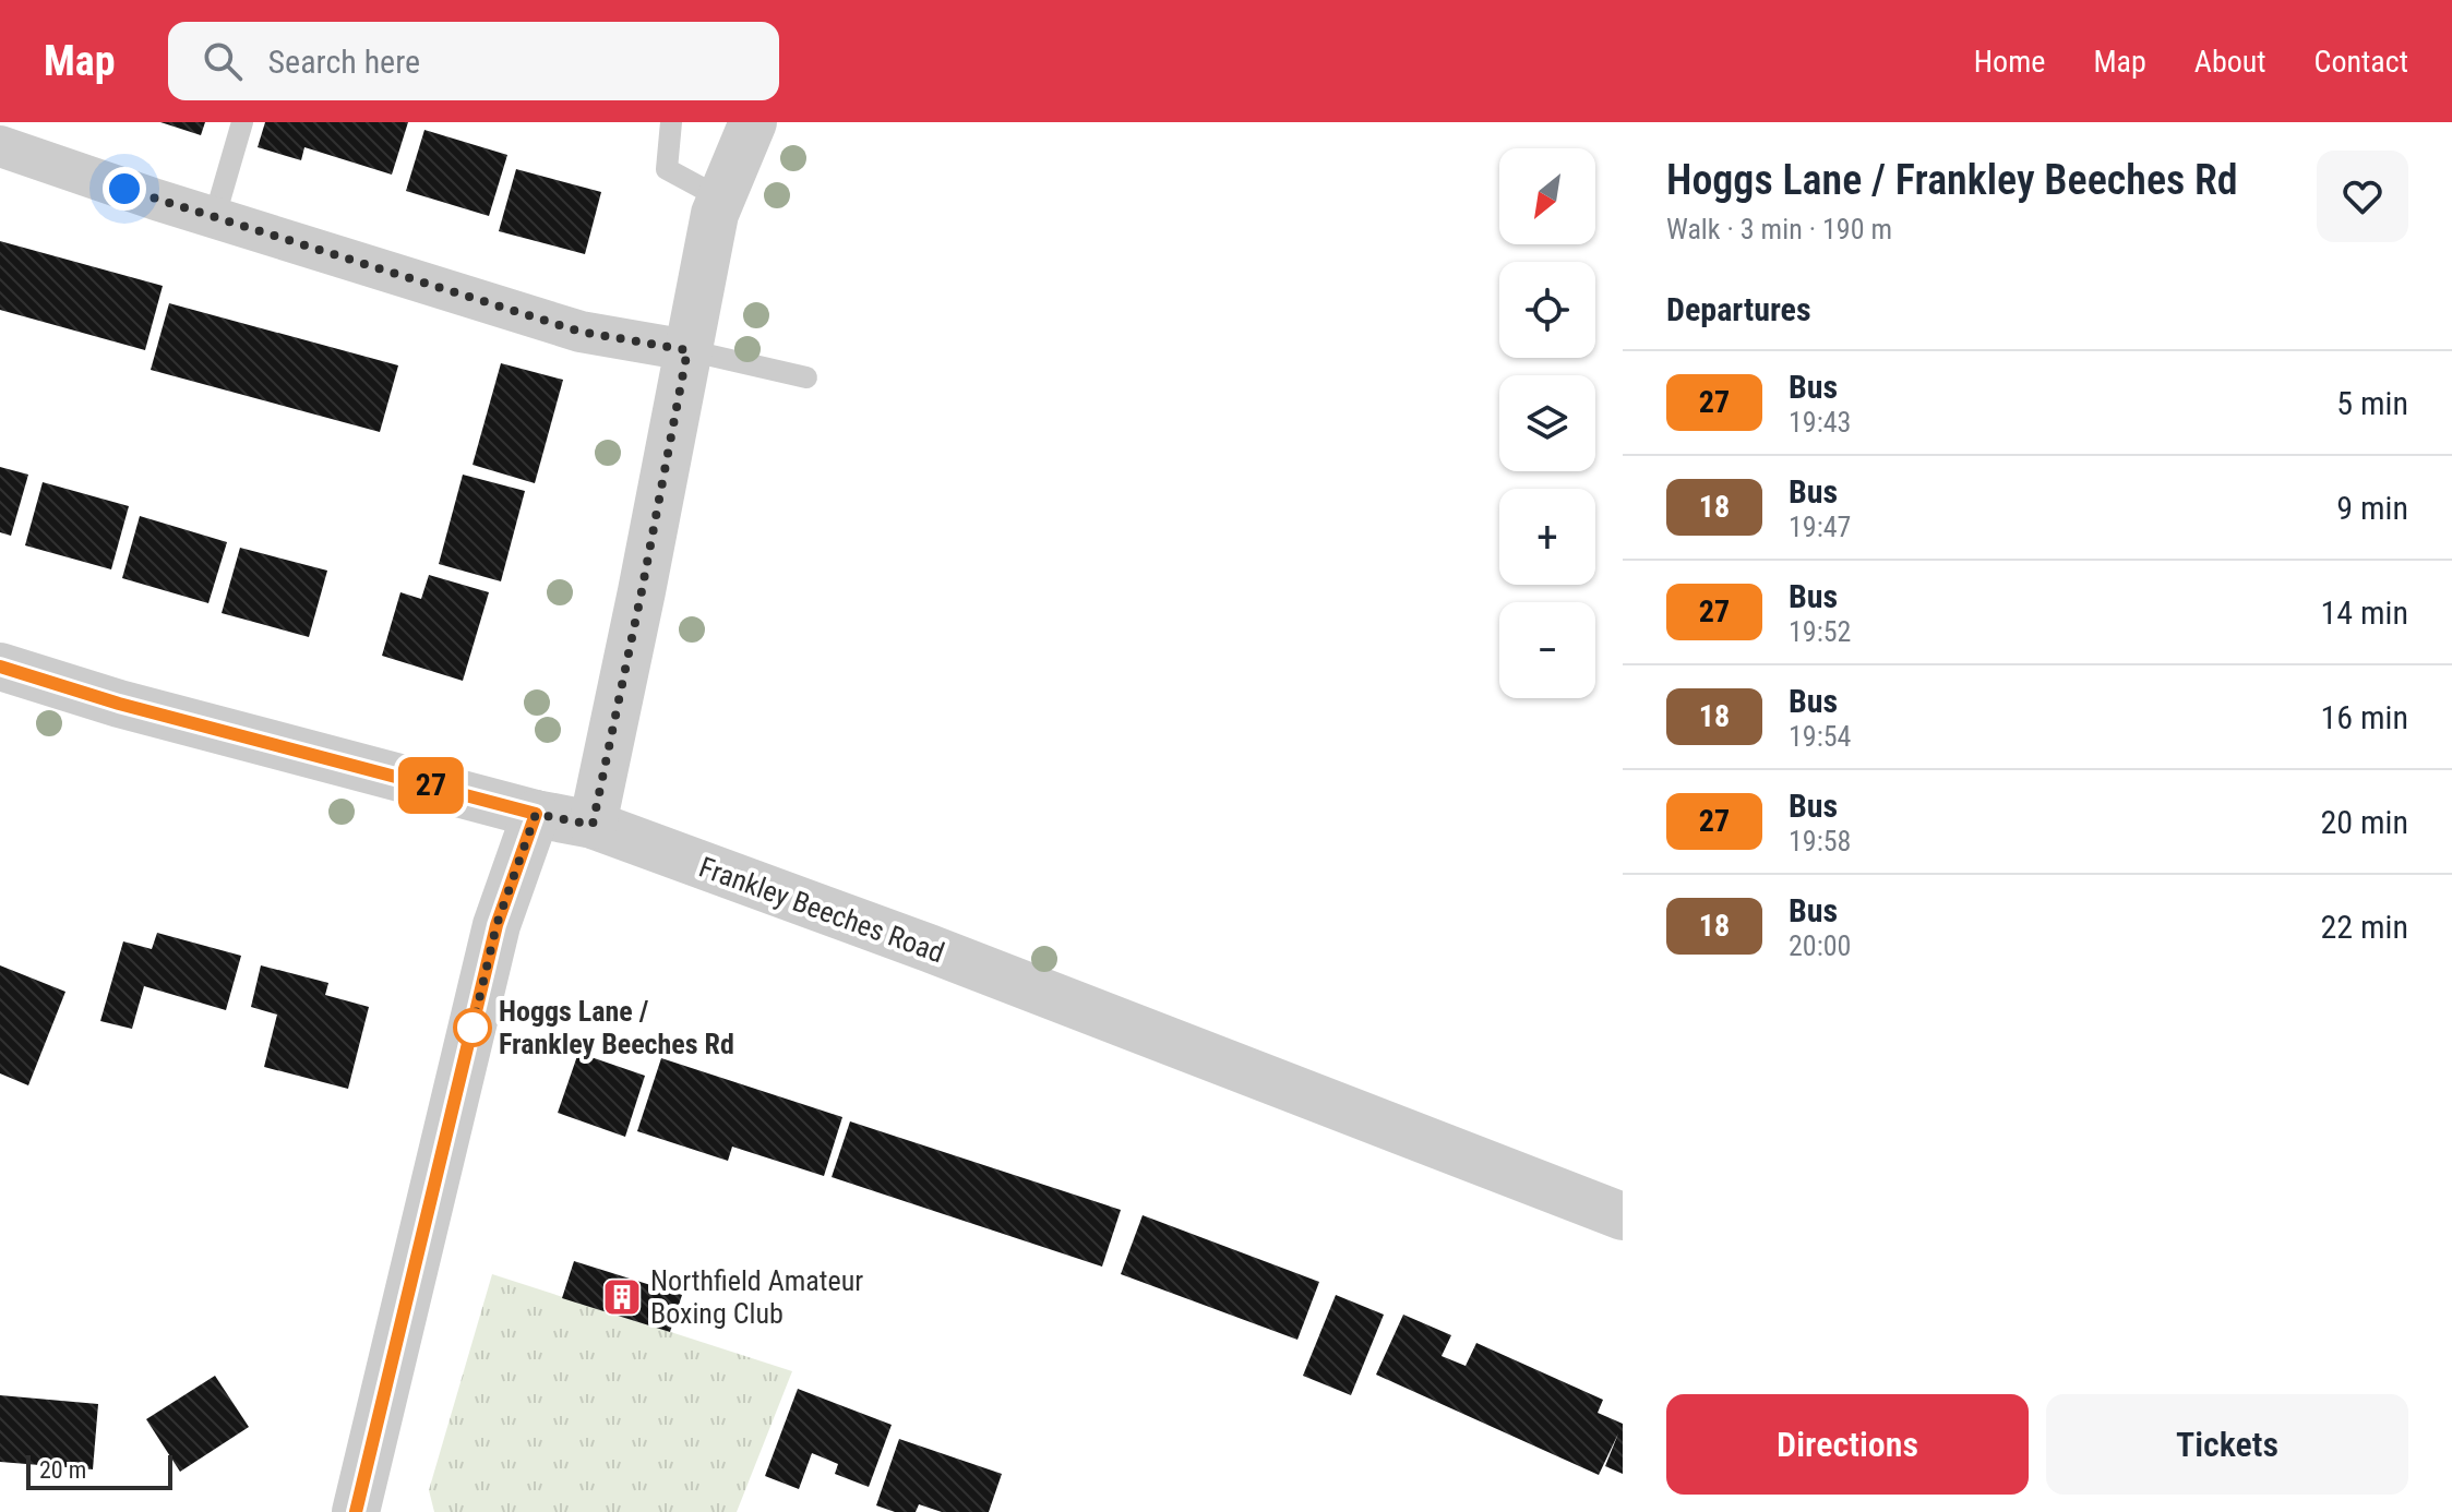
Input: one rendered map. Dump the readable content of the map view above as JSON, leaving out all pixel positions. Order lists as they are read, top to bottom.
{
  "streets": {
    "street": ["Frankley Beeches Road"]
  },
  "places": {
    "other": ["Hoggs Lane / Frankley Beeches Rd"],
    "building": ["Northfield Amateur Boxing Club"]
  },
  "lines": ["bus line 27"],
  "scale_bar": "20 m",
  "north": "bottom left",
  "page": {
    "header": "Map",
    "search": "Search here",
    "nav": [
      "Home",
      "Map",
      "About",
      "Contact"
    ],
    "on_map": "27",
    "heading": [
      ["Hoggs Lane / Frankley Beeches Rd", "Walk · 3 min · 190 m"],
      "Departures"
    ],
    "map_buttons": ["+", "−"],
    "list": [
      {
        "mark": "27",
        "name": "Bus",
        "note": "19:43",
        "value": "5 min"
      },
      {
        "mark": "18",
        "name": "Bus",
        "note": "19:47",
        "value": "9 min"
      },
      {
        "mark": "27",
        "name": "Bus",
        "note": "19:52",
        "value": "14 min"
      },
      {
        "mark": "18",
        "name": "Bus",
        "note": "19:54",
        "value": "16 min"
      },
      {
        "mark": "27",
        "name": "Bus",
        "note": "19:58",
        "value": "20 min"
      },
      {
        "mark": "18",
        "name": "Bus",
        "note": "20:00",
        "value": "22 min"
      }
    ],
    "buttons": ["Directions", "Tickets"],
    "scale": "20 m"
  }
}
